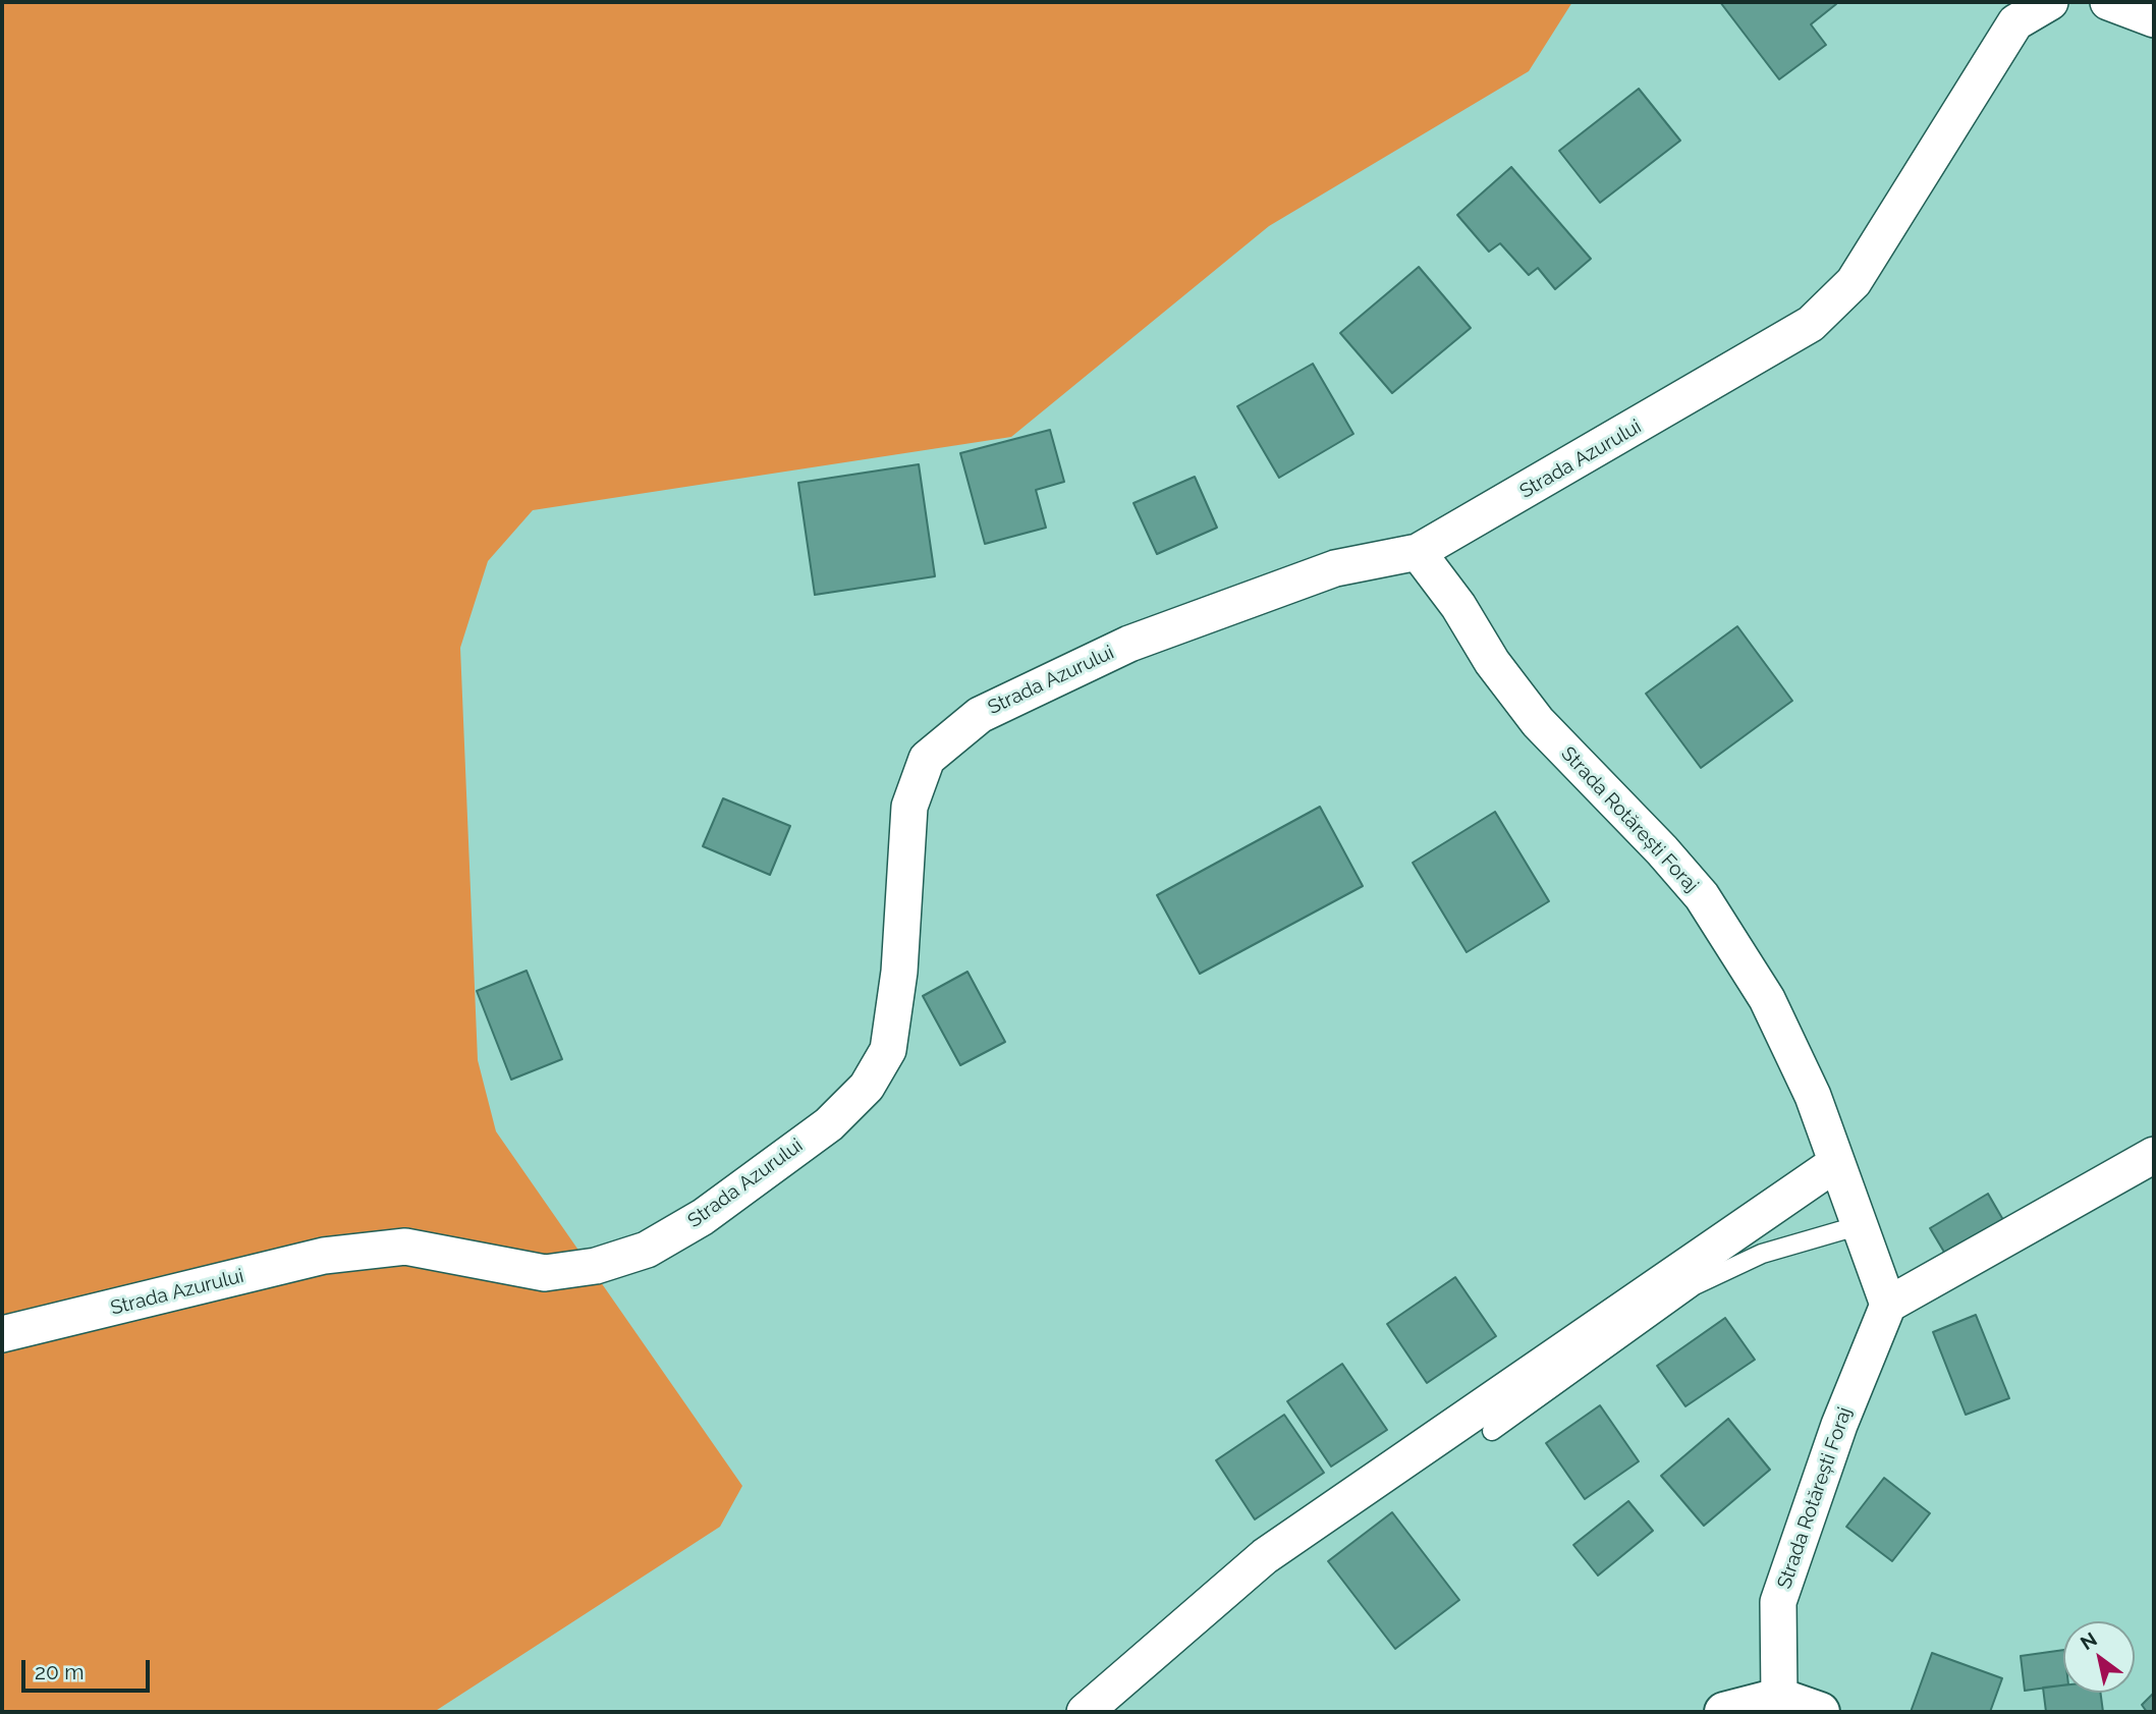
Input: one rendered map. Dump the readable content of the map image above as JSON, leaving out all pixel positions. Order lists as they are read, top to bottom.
{
  "streets": {
    "street": ["Strada Azurului", "Strada Rotărești Foraj"]
  },
  "crossings": [
    ["Strada Azurului", "Strada Rotărești Foraj"]
  ],
  "scale_bar": "20 m",
  "north": "top left"
}
